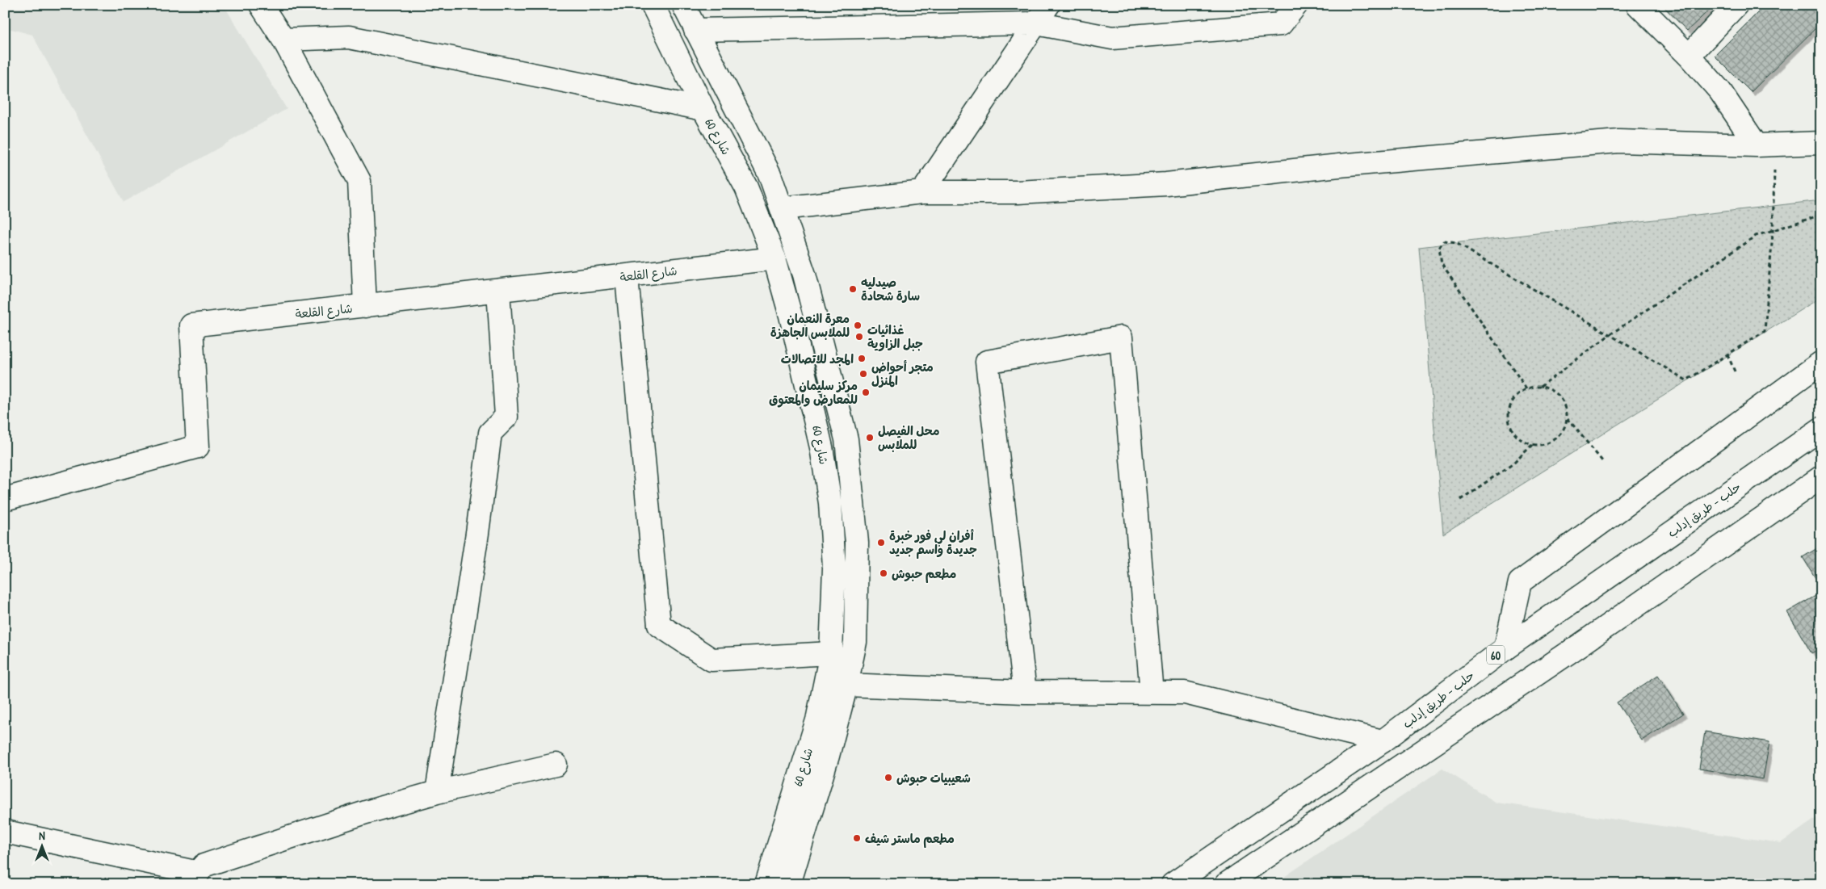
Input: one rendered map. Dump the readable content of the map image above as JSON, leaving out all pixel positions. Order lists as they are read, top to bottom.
{
  "streets": {
    "street": [
      "شارع 60",
      "شارع القلعة",
      "حلب - طريق إدلب",
      "60"
    ]
  },
  "crossings": [
    ["شارع 60", "شارع القلعة"]
  ],
  "places": [
    "صيدليه سارة شحادة",
    "معرة النعمان للملابس الجاهزة",
    "غذائيات جبل الزاوية",
    "المجد للاتصالات",
    "متجر أحواض المنزل",
    "مركز سليمان للمعارض والمعتوق",
    "محل الفيصل للملابس",
    "أفران لي فور خبرة جديدة واسم جديد",
    "مطعم حبوش",
    "شعيبيات حبوش",
    "مطعم ماستر شيف"
  ],
  "north": "top"
}
